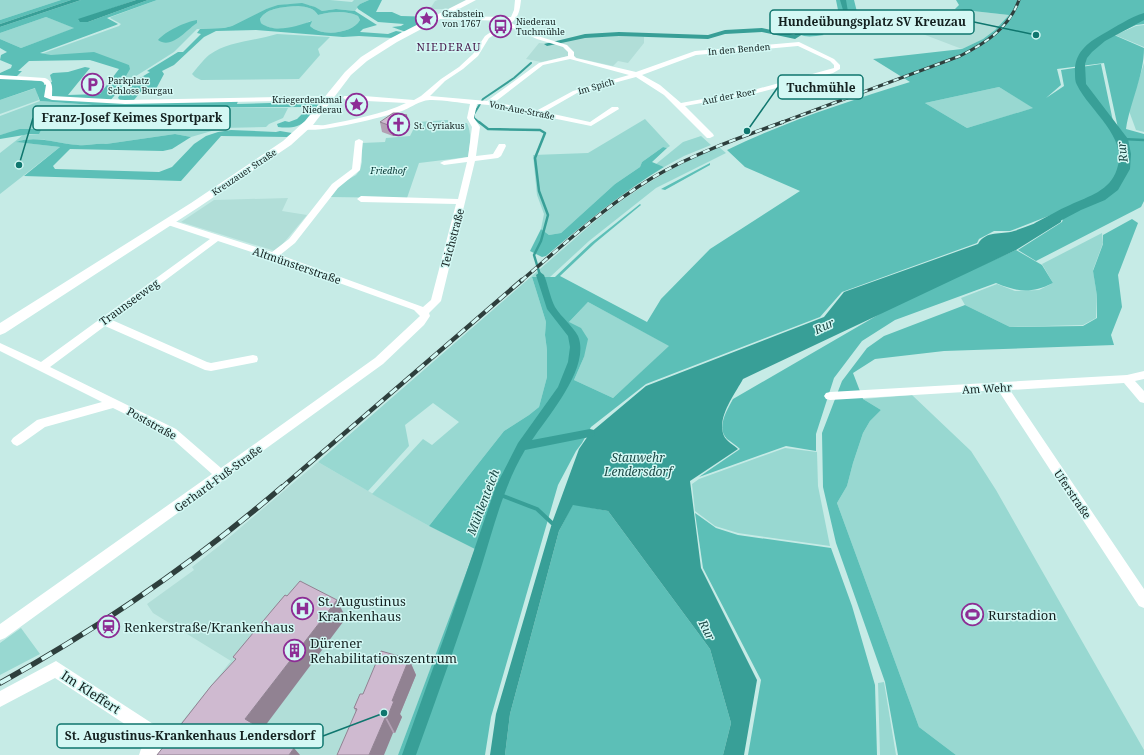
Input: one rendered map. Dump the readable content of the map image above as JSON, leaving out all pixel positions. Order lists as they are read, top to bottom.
{
  "streets": {
    "main road": ["Kreuzauer Straße"],
    "street": [
      "In den Benden",
      "Im Spich",
      "Auf der Roer",
      "Von-Aue-Straße",
      "Teichstraße",
      "Altmünsterstraße",
      "Traunseeweg",
      "Am Wehr",
      "Poststraße",
      "Gerhard-Fuß-Straße",
      "Uferstraße",
      "Im Kleffert"
    ]
  },
  "crossings": [
    ["In den Benden", "Im Spich"],
    ["In den Benden", "Auf der Roer"],
    ["Im Spich", "Von-Aue-Straße"],
    ["Von-Aue-Straße", "Teichstraße"],
    ["Kreuzauer Straße", "Altmünsterstraße"],
    ["Teichstraße", "Altmünsterstraße"],
    ["Teichstraße", "Gerhard-Fuß-Straße"],
    ["Altmünsterstraße", "Traunseeweg"],
    ["Altmünsterstraße", "Gerhard-Fuß-Straße"],
    ["Traunseeweg", "Poststraße"],
    ["Am Wehr", "Uferstraße"],
    ["Poststraße", "Gerhard-Fuß-Straße"]
  ],
  "districts": ["NIEDERAU"],
  "water": ["Rur", "Stauwehr Lendersdorf", "Mühlenteich"],
  "parks": ["Friedhof"],
  "places": {
    "place": ["Grabstein von 1767", "Kriegerdenkmal Niederau"],
    "bus stop": ["Niederau Tuchmühle"],
    "other": [
      "Hundeübungsplatz SV Kreuzau",
      "Tuchmühle",
      "Franz-Josef Keimes Sportpark",
      "St. Augustinus-Krankenhaus Lendersdorf"
    ],
    "parking": ["Parkplatz Schloss Burgau"],
    "church": ["St. Cyriakus"],
    "hospital": ["St. Augustinus Krankenhaus"],
    "sports": ["Rurstadion"],
    "station": ["Renkerstraße/Krankenhaus"],
    "building": ["Dürener Rehabilitationszentrum"]
  }
}
